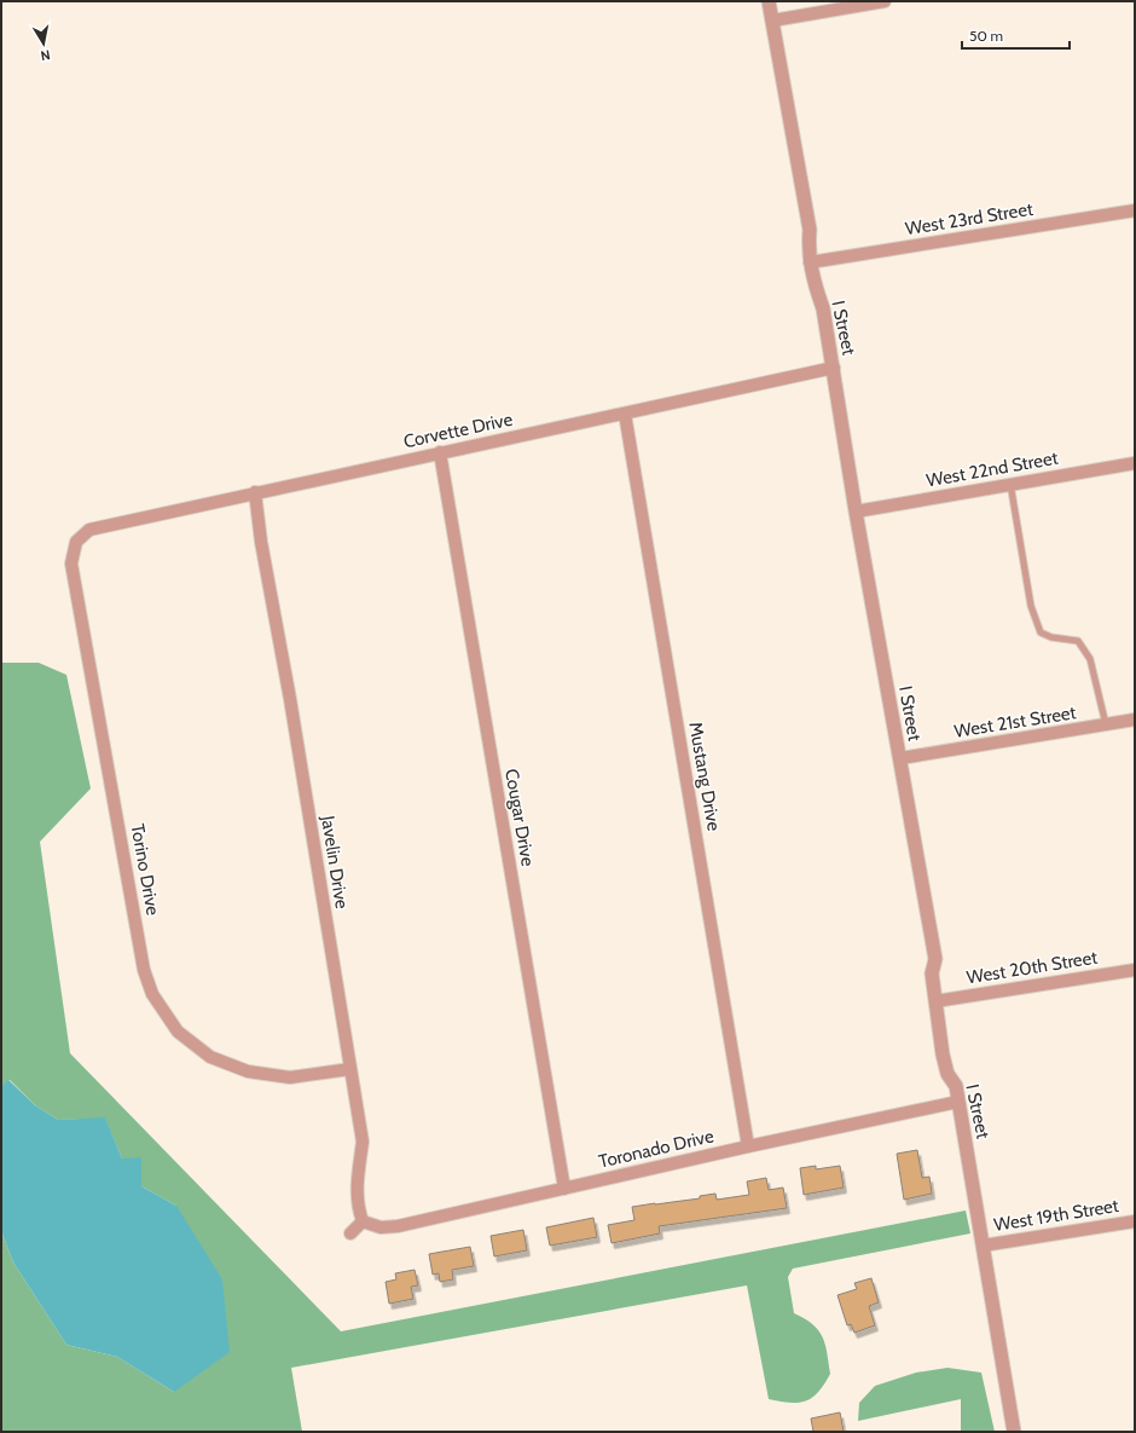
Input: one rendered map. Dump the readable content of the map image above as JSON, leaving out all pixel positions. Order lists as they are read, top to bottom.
{
  "streets": {
    "street": [
      "West 23rd Street",
      "I Street",
      "Corvette Drive",
      "West 22nd Street",
      "West 21st Street",
      "Mustang Drive",
      "Cougar Drive",
      "Javelin Drive",
      "Torino Drive",
      "West 20th Street",
      "Toronado Drive",
      "West 19th Street"
    ]
  },
  "crossings": [
    ["West 23rd Street", "I Street"],
    ["I Street", "Corvette Drive"],
    ["I Street", "West 22nd Street"],
    ["I Street", "West 21st Street"],
    ["I Street", "West 20th Street"],
    ["I Street", "Toronado Drive"],
    ["I Street", "West 19th Street"],
    ["Corvette Drive", "Mustang Drive"],
    ["Corvette Drive", "Cougar Drive"],
    ["Corvette Drive", "Javelin Drive"],
    ["Corvette Drive", "Torino Drive"],
    ["Mustang Drive", "Toronado Drive"],
    ["Cougar Drive", "Toronado Drive"],
    ["Javelin Drive", "Torino Drive"],
    ["Javelin Drive", "Toronado Drive"]
  ],
  "scale_bar": "50 m",
  "north": "bottom"
}
